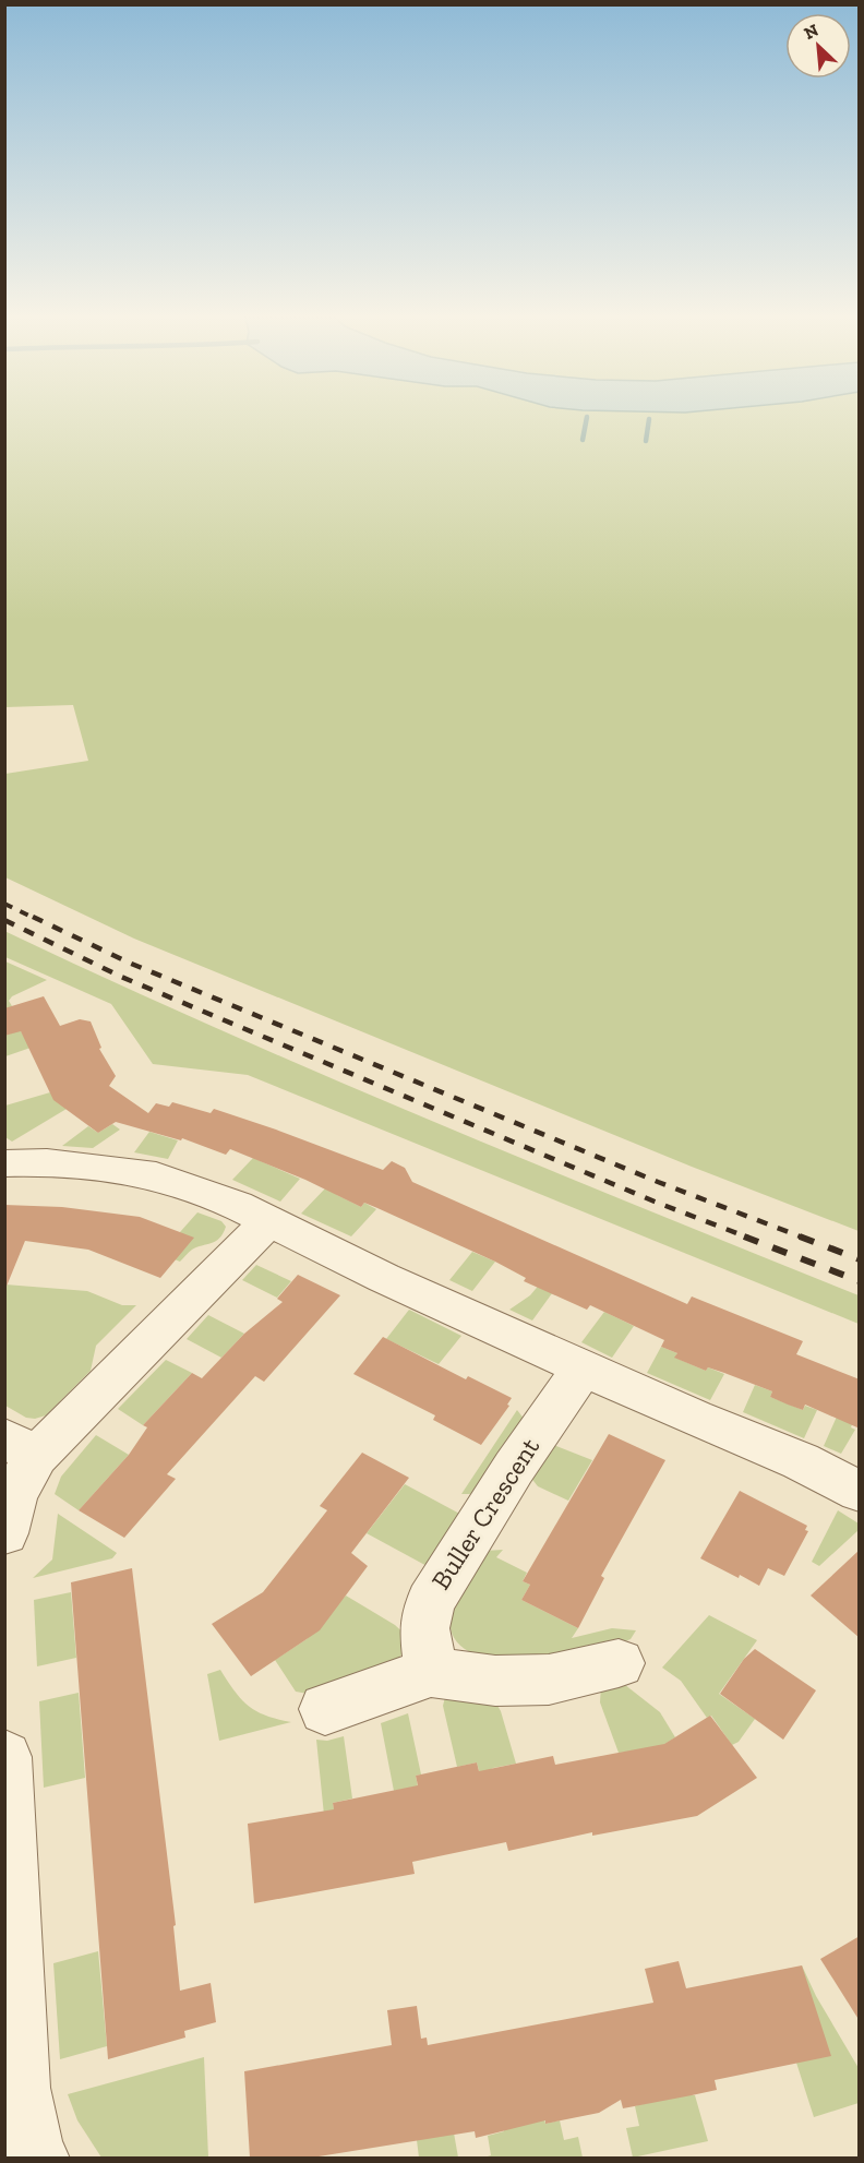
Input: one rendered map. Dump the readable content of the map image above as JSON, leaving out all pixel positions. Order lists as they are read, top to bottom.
{
  "streets": {
    "street": ["Buller Crescent"]
  },
  "north": "top left"
}
